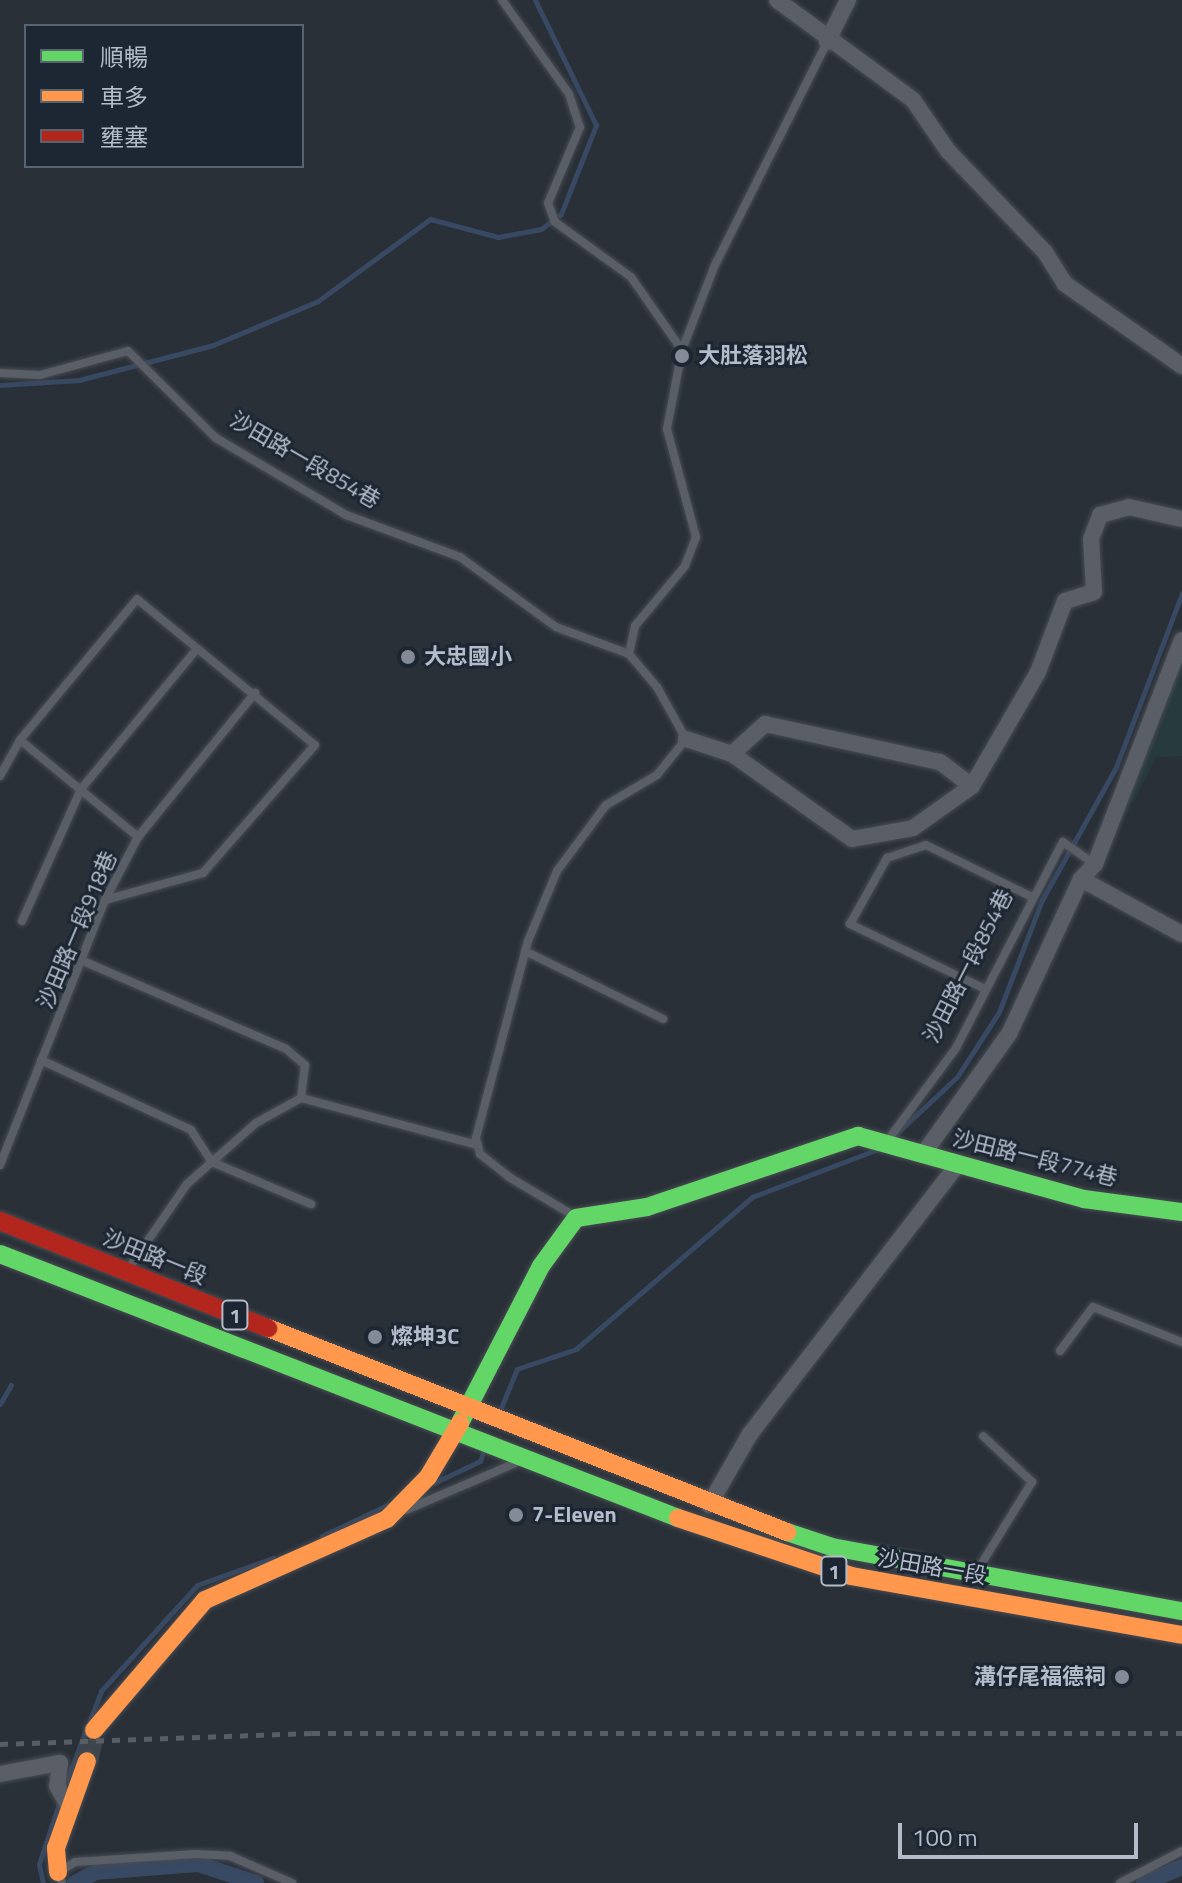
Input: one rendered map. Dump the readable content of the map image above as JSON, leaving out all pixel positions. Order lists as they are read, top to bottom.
{
  "streets": {
    "main road": ["沙田路一段774巷", "沙田路一段", "1"],
    "lane": ["沙田路一段854巷", "沙田路一段918巷"]
  },
  "crossings": [
    ["沙田路一段", "1"]
  ],
  "places": [
    "大肚落羽松",
    "大忠國小",
    "燦坤3C",
    "7-Eleven",
    "溝仔尾福德祠"
  ],
  "legend": ["順暢", "車多", "壅塞"],
  "scale_bar": "100 m"
}
